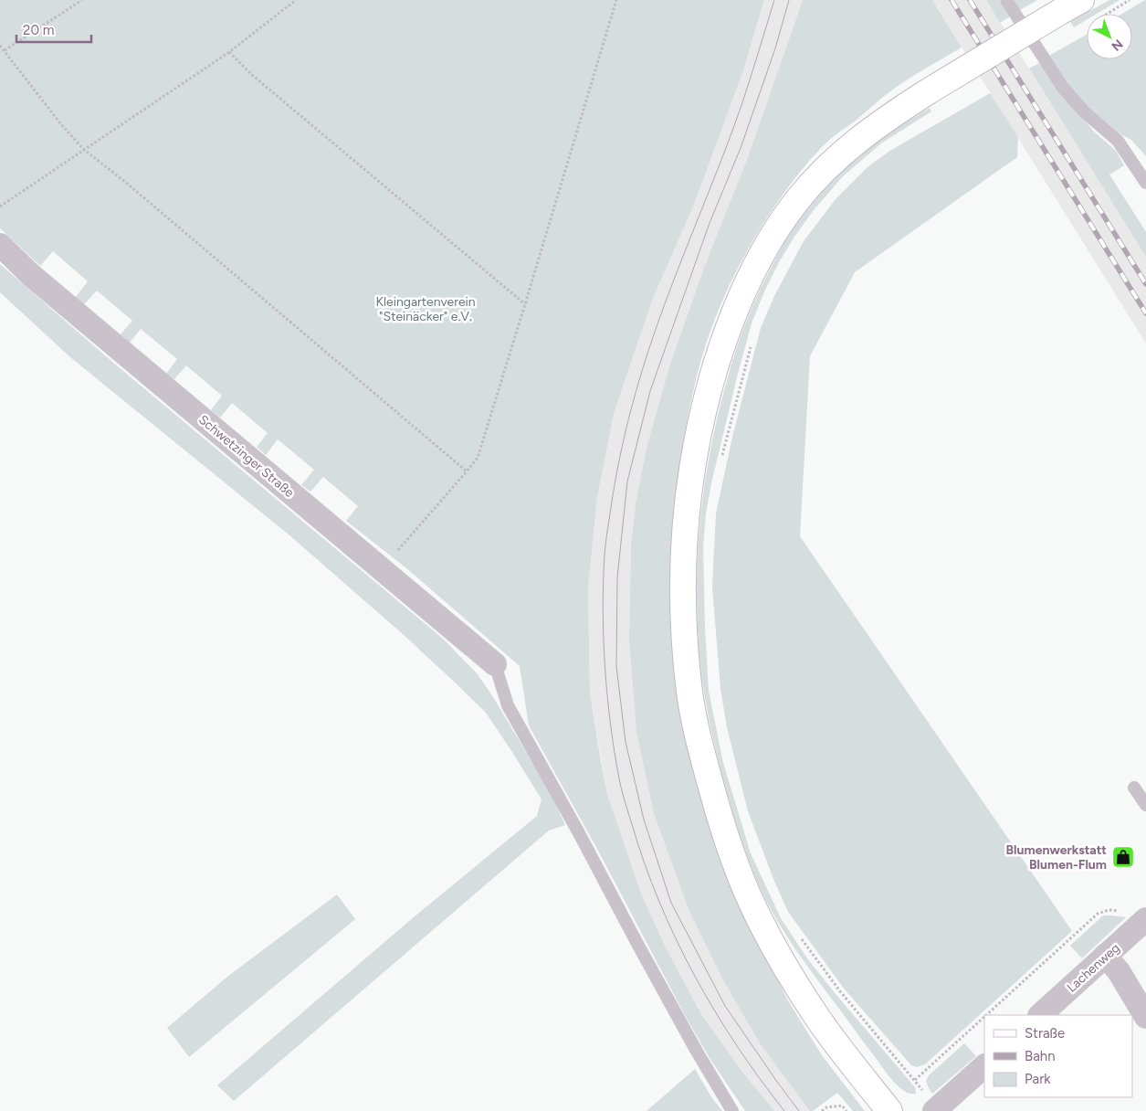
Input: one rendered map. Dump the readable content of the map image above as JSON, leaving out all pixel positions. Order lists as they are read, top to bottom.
{
  "streets": {
    "street": ["Schwetzinger Straße", "Lachenweg"]
  },
  "parks": ["Kleingartenverein \"Steinäcker\" e.V."],
  "places": {
    "shop": ["Blumenwerkstatt Blumen-Flum"]
  },
  "legend": ["Straße", "Bahn", "Park"],
  "scale_bar": "20 m",
  "north": "bottom right"
}
